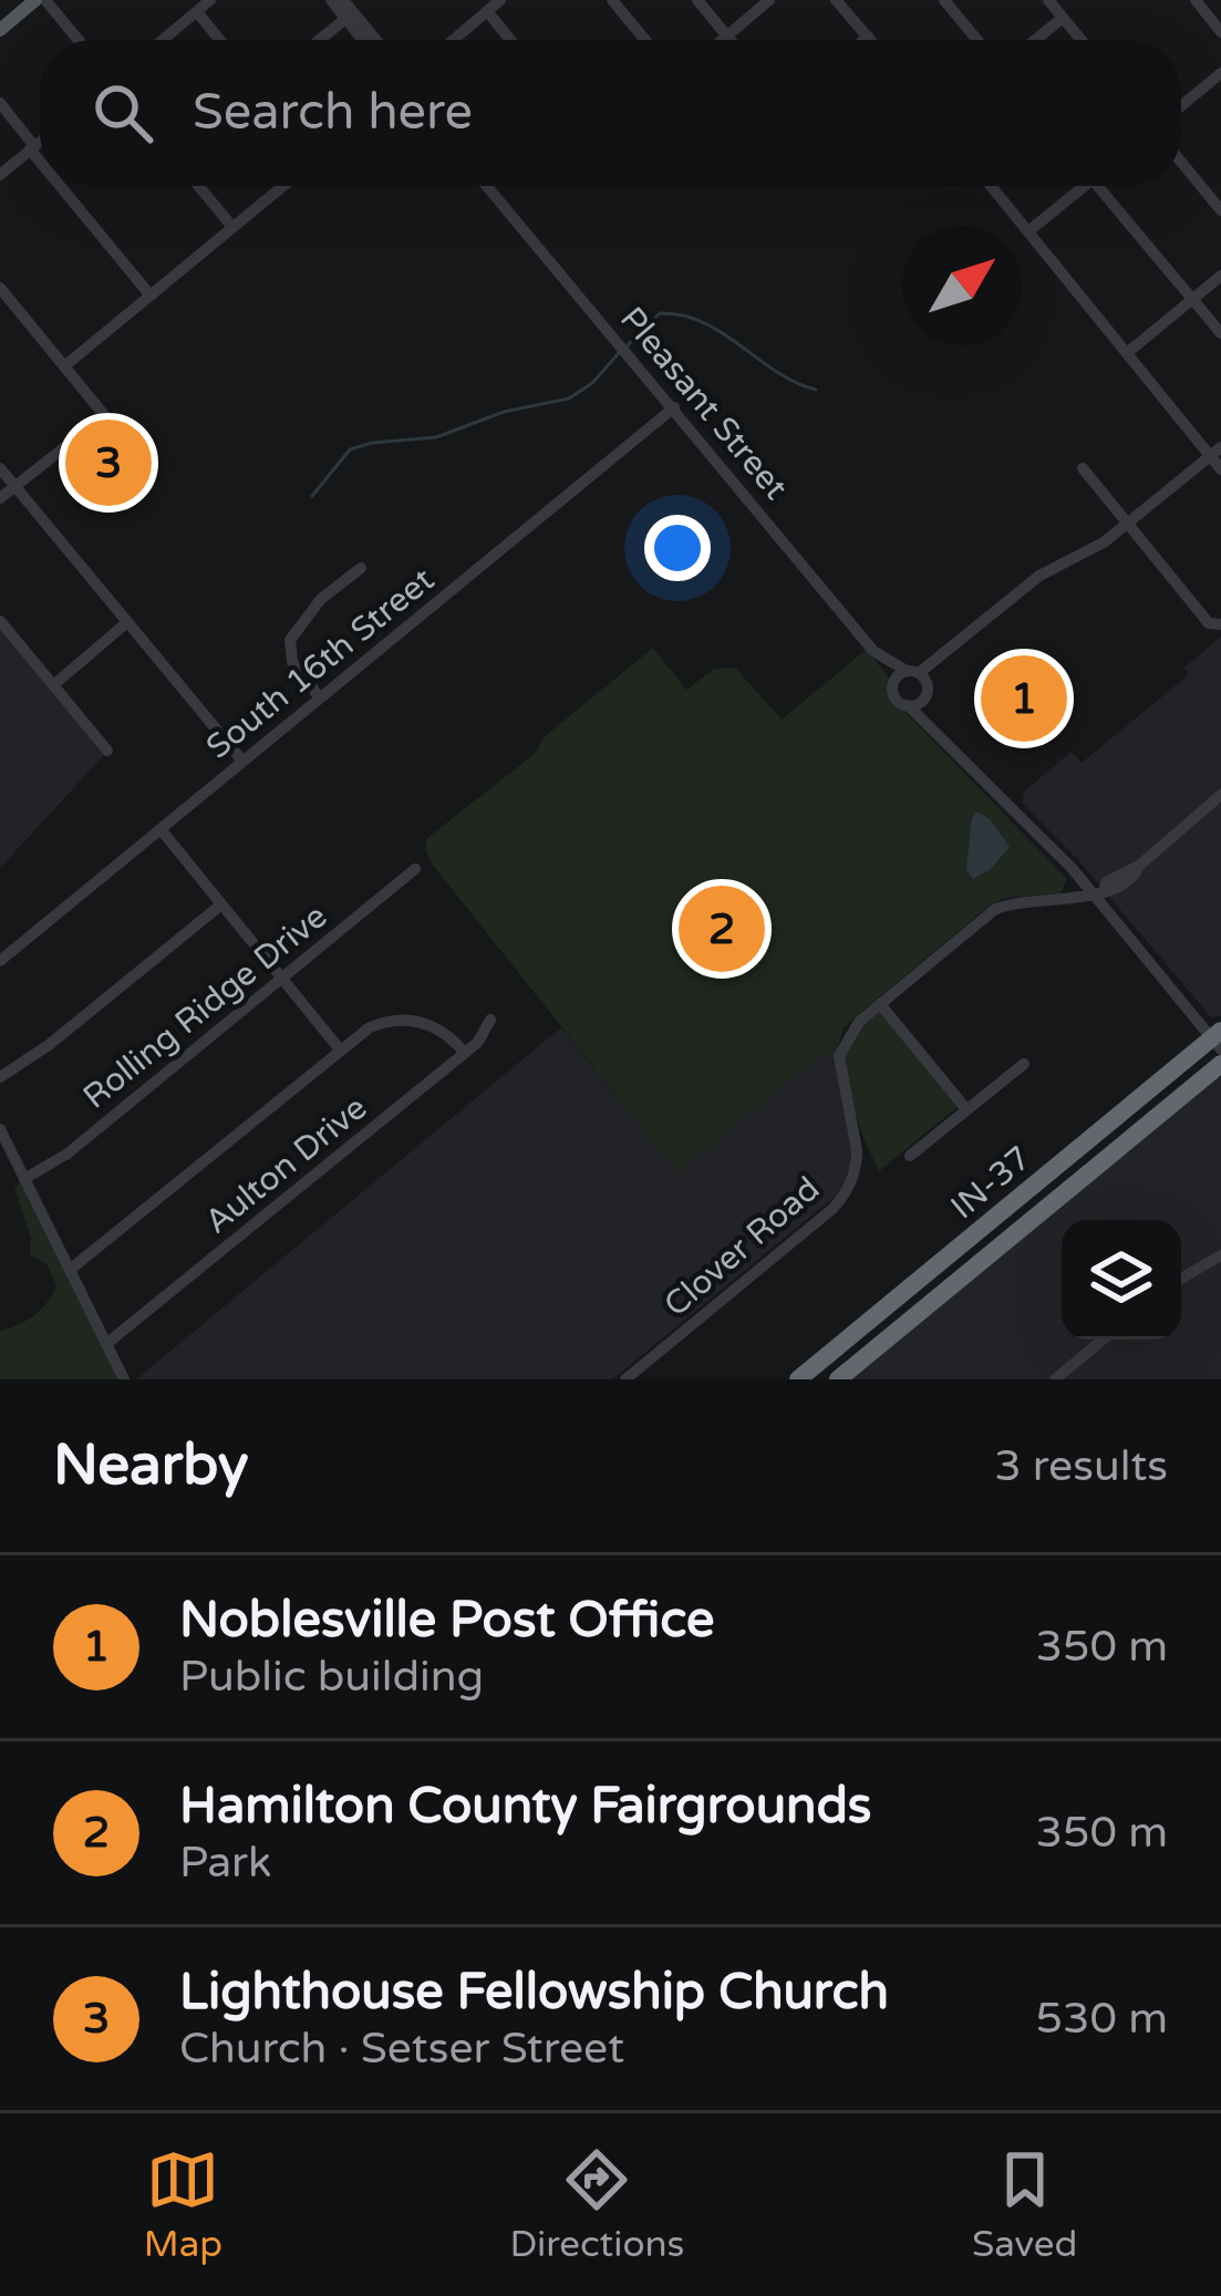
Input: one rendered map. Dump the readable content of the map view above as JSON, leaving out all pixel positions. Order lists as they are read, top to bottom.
{
  "streets": {
    "highway": ["IN-37"],
    "street": [
      "Pleasant Street",
      "South 16th Street",
      "Rolling Ridge Drive",
      "Aulton Drive",
      "Clover Road"
    ]
  },
  "crossings": [
    ["Pleasant Street", "South 16th Street"],
    ["Pleasant Street", "IN-37"],
    ["Pleasant Street", "Clover Road"]
  ],
  "north": "top right",
  "page": {
    "search": "Search here",
    "pins": ["3", "1", "2"],
    "heading": ["Nearby", "3 results"],
    "list": [
      {
        "mark": "1",
        "name": "Noblesville Post Office",
        "note": "Public building",
        "value": "350 m"
      },
      {
        "mark": "2",
        "name": "Hamilton County Fairgrounds",
        "note": "Park",
        "value": "350 m"
      },
      {
        "mark": "3",
        "name": "Lighthouse Fellowship Church",
        "note": "Church · Setser Street",
        "value": "530 m"
      }
    ],
    "nav": ["Map", "Directions", "Saved"]
  }
}
